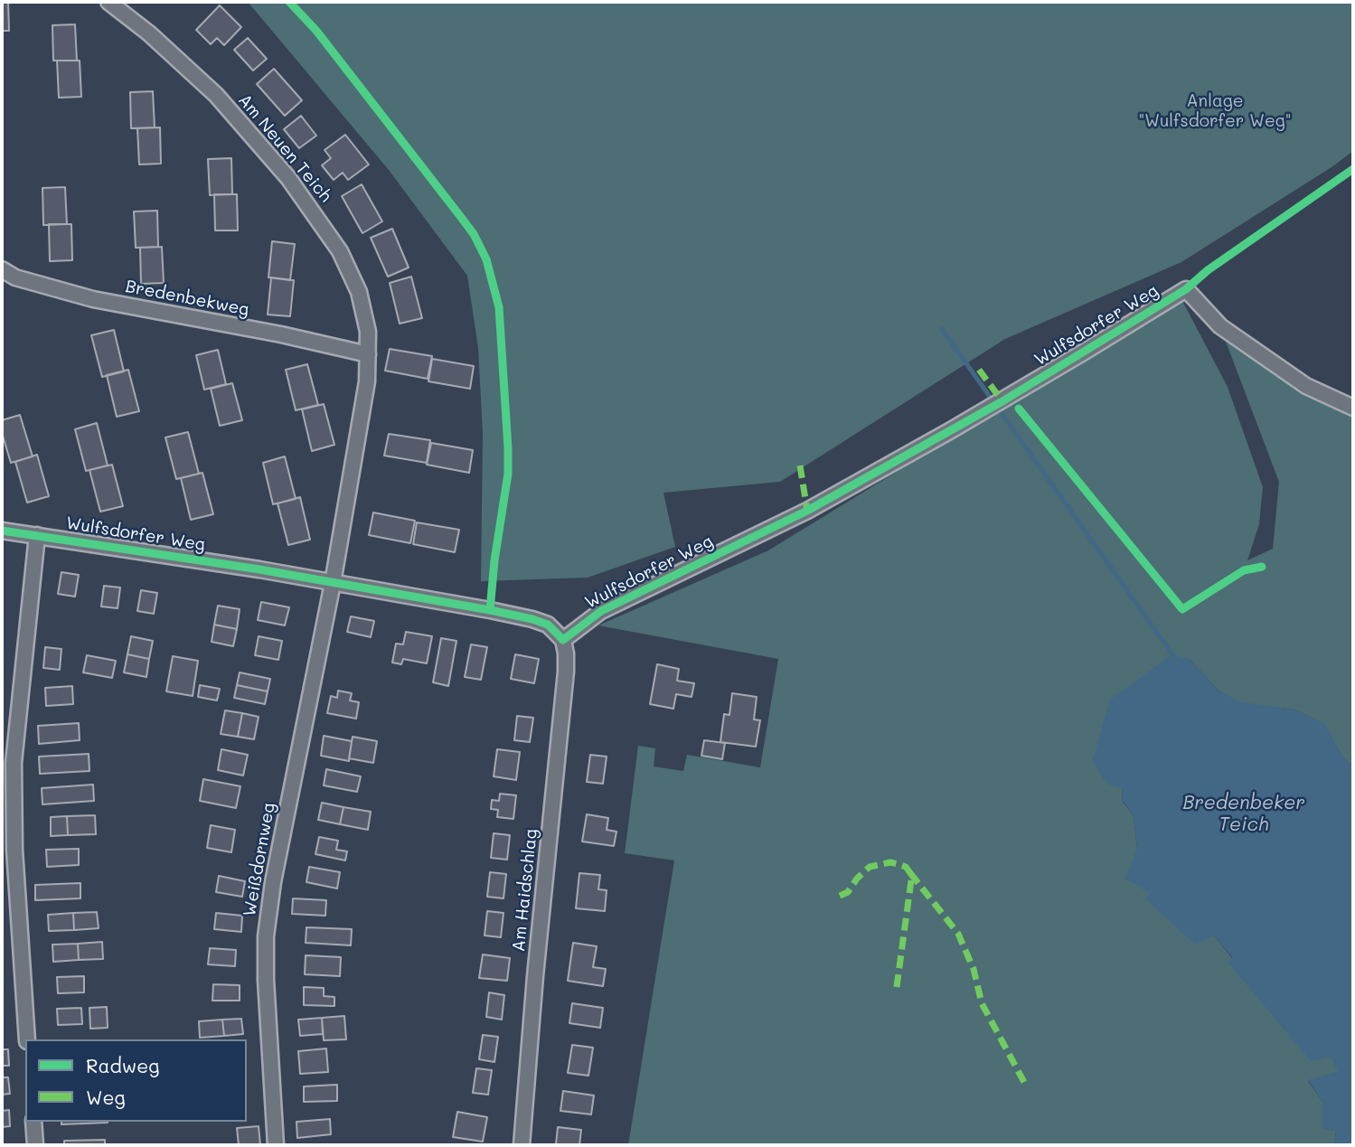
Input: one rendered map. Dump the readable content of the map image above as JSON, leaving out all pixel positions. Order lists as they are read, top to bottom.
{
  "streets": {
    "street": [
      "Am Neuen Teich",
      "Bredenbekweg",
      "Wulfsdorfer Weg",
      "Weißdornweg",
      "Am Haidschlag"
    ]
  },
  "crossings": [
    ["Am Neuen Teich", "Bredenbekweg"],
    ["Am Neuen Teich", "Wulfsdorfer Weg"],
    ["Am Neuen Teich", "Weißdornweg"],
    ["Wulfsdorfer Weg", "Weißdornweg"],
    ["Wulfsdorfer Weg", "Am Haidschlag"]
  ],
  "water": ["Bredenbeker Teich"],
  "parks": ["Anlage \"Wulfsdorfer Weg\""],
  "legend": ["Radweg", "Weg"]
}
